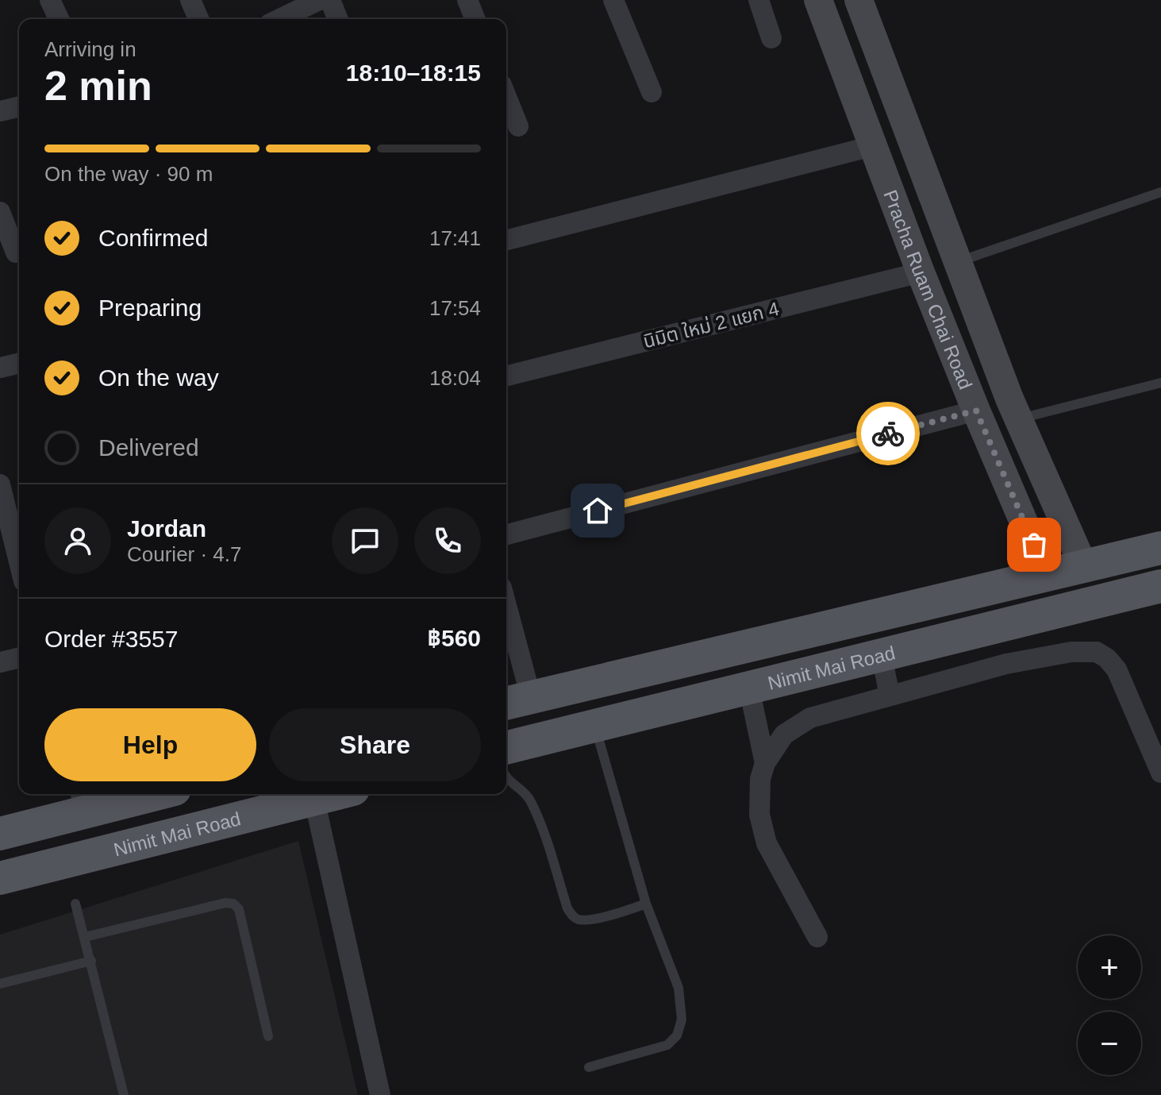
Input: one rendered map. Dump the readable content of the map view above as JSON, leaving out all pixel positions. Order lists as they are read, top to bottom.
{
  "streets": {
    "main road": ["Pracha Ruam Chai Road", "Nimit Mai Road"],
    "street": ["นิมิต ใหม่ 2 แยก 4"]
  },
  "crossings": [
    ["Pracha Ruam Chai Road", "นิมิต ใหม่ 2 แยก 4"]
  ],
  "page": {
    "heading": ["2 min", "Arriving in", "18:10–18:15"],
    "panel": [
      "Jordan",
      "Courier · 4.7",
      "Order #3557",
      "฿560"
    ],
    "bar": "On the way · 90 m",
    "list": [
      ["Confirmed", "17:41"],
      ["Preparing", "17:54"],
      ["On the way", "18:04"],
      "Delivered"
    ],
    "buttons": ["Help", "Share"],
    "map_buttons": ["+", "−"]
  }
}
